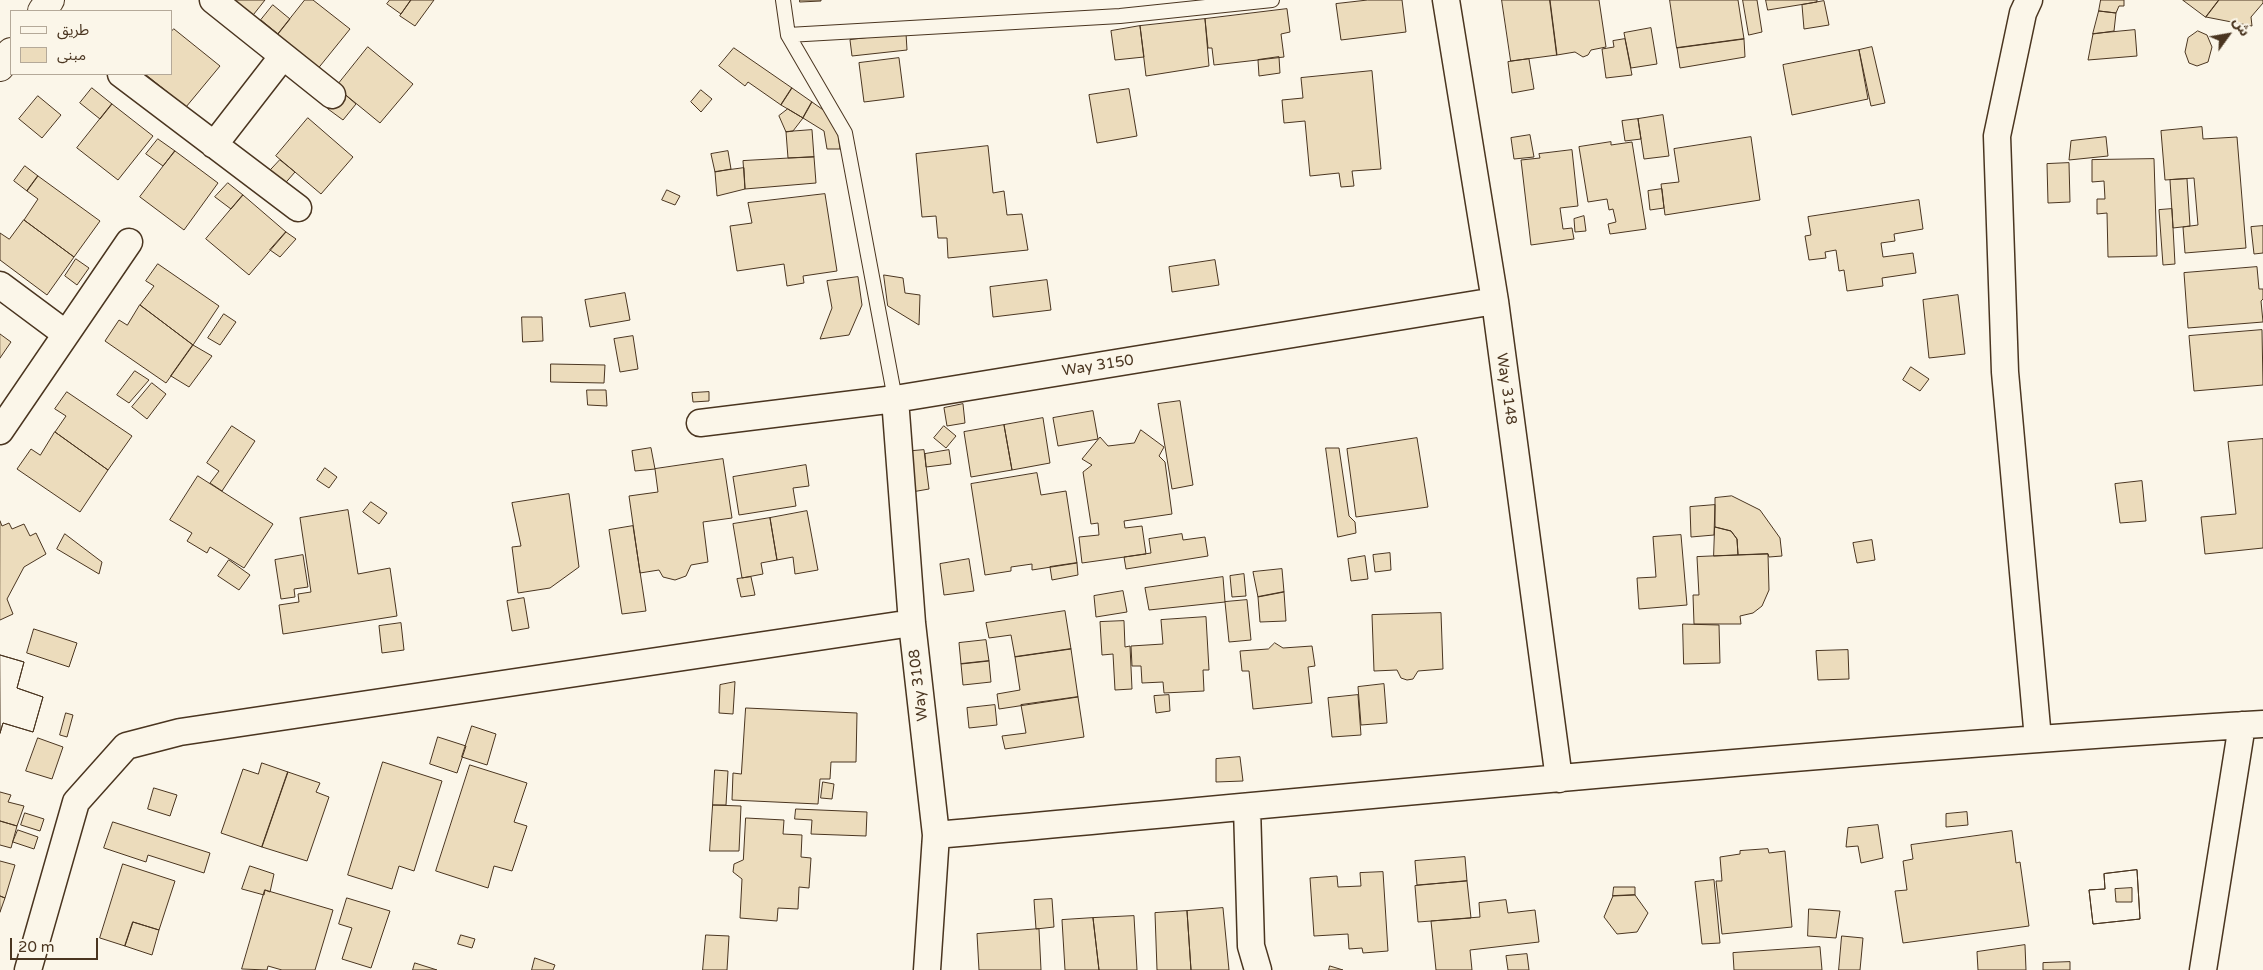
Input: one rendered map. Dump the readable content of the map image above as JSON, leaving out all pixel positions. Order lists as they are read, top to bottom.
{
  "streets": {
    "street": ["Way 3150", "Way 3148", "Way 3108"]
  },
  "crossings": [
    ["Way 3150", "Way 3148"],
    ["Way 3150", "Way 3108"]
  ],
  "legend": ["طريق", "مبنى"],
  "scale_bar": "20 m",
  "north": "top right"
}
